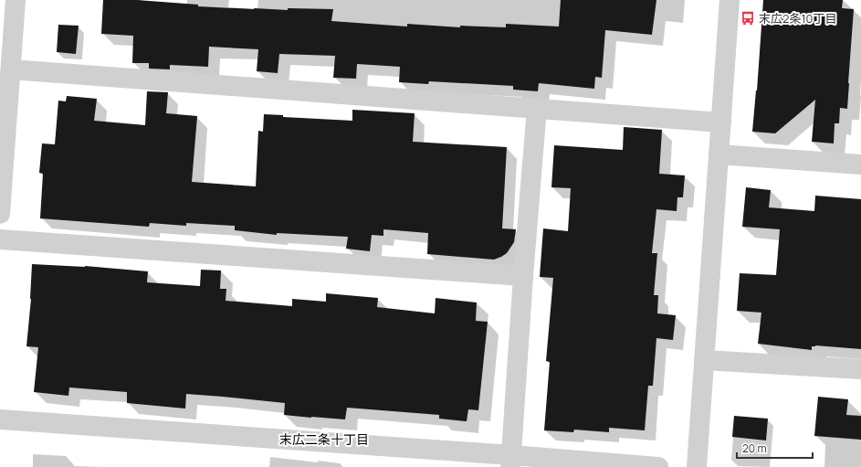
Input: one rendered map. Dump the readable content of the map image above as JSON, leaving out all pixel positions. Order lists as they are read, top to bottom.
{
  "districts": ["末広二条十丁目"],
  "places": {
    "bus stop": ["末広2条10丁目"]
  },
  "scale_bar": "20 m"
}
